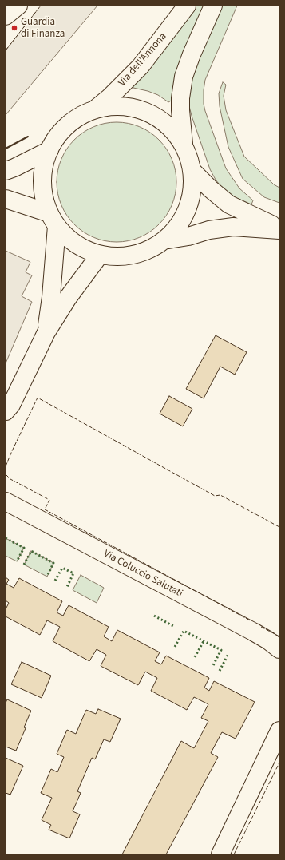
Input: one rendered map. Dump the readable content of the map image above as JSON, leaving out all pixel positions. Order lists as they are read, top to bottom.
{
  "streets": {
    "street": ["Via dell'Annona", "Via Coluccio Salutati"]
  },
  "places": ["Guardia di Finanza"]
}
